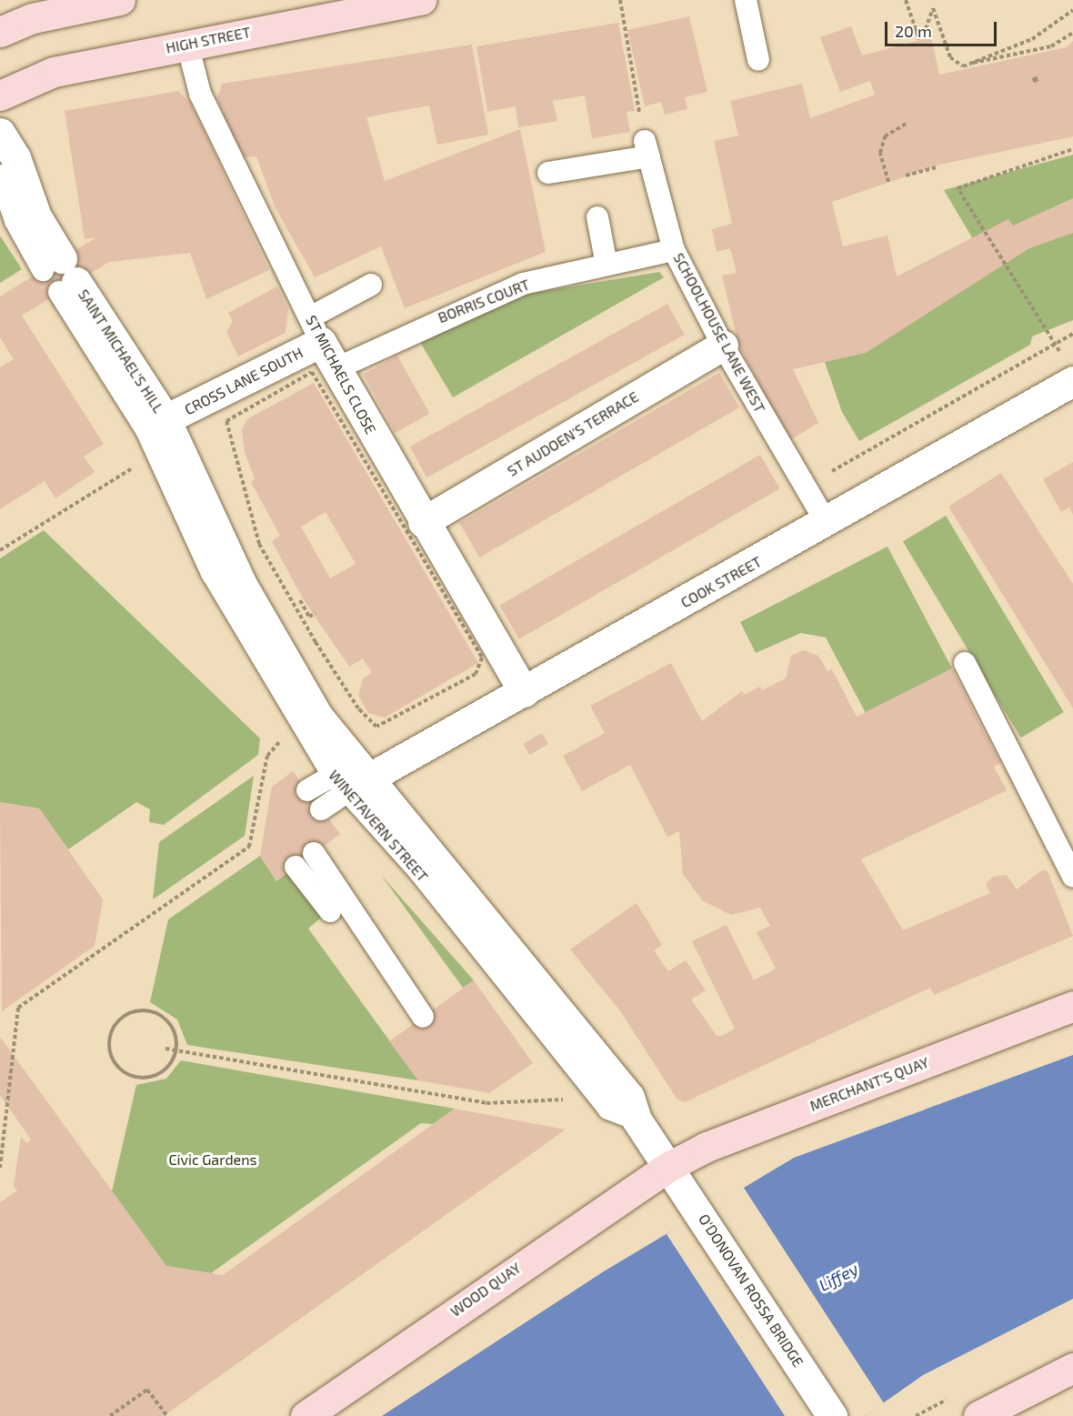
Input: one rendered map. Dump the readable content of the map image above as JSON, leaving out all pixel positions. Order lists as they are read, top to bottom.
{
  "streets": {
    "main road": ["HIGH STREET", "MERCHANT'S QUAY", "WOOD QUAY"],
    "street": [
      "SAINT MICHAEL'S HILL",
      "ST MICHAELS CLOSE",
      "CROSS LANE SOUTH",
      "ST AUDOEN'S TERRACE",
      "COOK STREET",
      "WINETAVERN STREET",
      "O'DONOVAN ROSSA BRIDGE"
    ],
    "lane": ["BORRIS COURT", "SCHOOLHOUSE LANE WEST"]
  },
  "crossings": [
    ["HIGH STREET", "ST MICHAELS CLOSE"],
    ["BORRIS COURT", "SCHOOLHOUSE LANE WEST"],
    ["BORRIS COURT", "ST MICHAELS CLOSE"],
    ["SCHOOLHOUSE LANE WEST", "ST AUDOEN'S TERRACE"],
    ["SCHOOLHOUSE LANE WEST", "COOK STREET"],
    ["SAINT MICHAEL'S HILL", "CROSS LANE SOUTH"],
    ["SAINT MICHAEL'S HILL", "WINETAVERN STREET"],
    ["ST MICHAELS CLOSE", "CROSS LANE SOUTH"],
    ["ST MICHAELS CLOSE", "ST AUDOEN'S TERRACE"],
    ["ST MICHAELS CLOSE", "COOK STREET"],
    ["CROSS LANE SOUTH", "WINETAVERN STREET"],
    ["COOK STREET", "WINETAVERN STREET"],
    ["WINETAVERN STREET", "MERCHANT'S QUAY"],
    ["WINETAVERN STREET", "WOOD QUAY"],
    ["WINETAVERN STREET", "O'DONOVAN ROSSA BRIDGE"],
    ["MERCHANT'S QUAY", "WOOD QUAY"],
    ["MERCHANT'S QUAY", "O'DONOVAN ROSSA BRIDGE"],
    ["WOOD QUAY", "O'DONOVAN ROSSA BRIDGE"]
  ],
  "water": ["Liffey"],
  "parks": ["Civic Gardens"],
  "scale_bar": "20 m"
}
